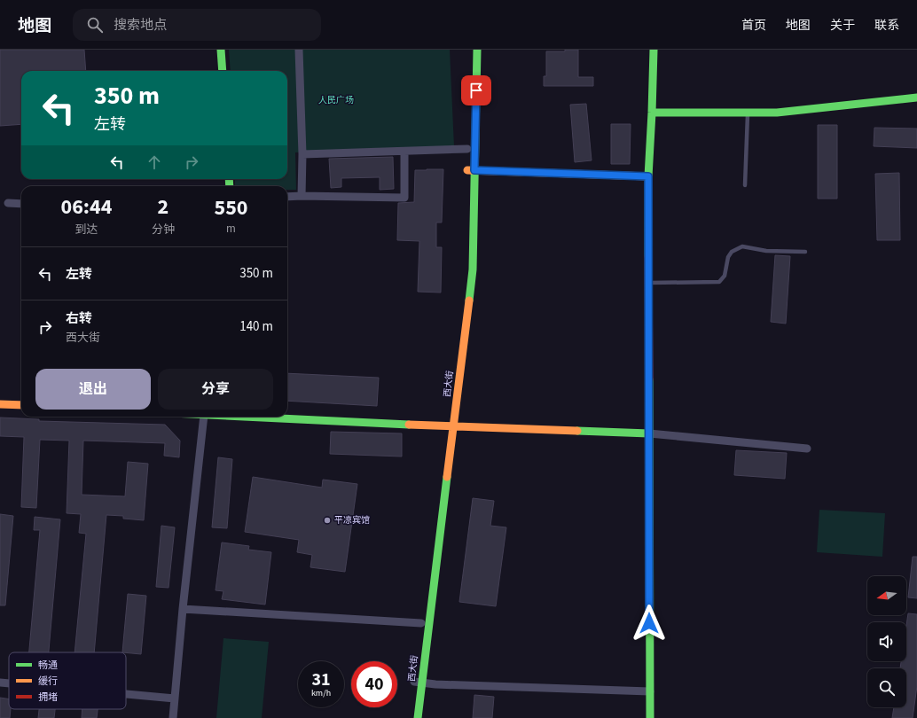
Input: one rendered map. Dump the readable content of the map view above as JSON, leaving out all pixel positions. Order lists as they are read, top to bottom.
{
  "streets": {
    "street": ["西大街"]
  },
  "parks": ["人民广场"],
  "places": ["平凉宾馆"],
  "legend": ["畅通", "缓行", "拥堵"],
  "north": "left",
  "page": {
    "header": "地图",
    "search": "搜索地点",
    "nav": [
      "首页",
      "地图",
      "关于",
      "联系"
    ],
    "turn": ["350 m", "左转"],
    "eta": [
      "06:44",
      "到达",
      "2",
      "分钟",
      "550",
      "m"
    ],
    "list": [
      {
        "name": "左转",
        "value": "350 m"
      },
      {
        "name": "右转",
        "note": "西大街",
        "value": "140 m"
      }
    ],
    "buttons": ["退出", "分享"],
    "speed": "31 km/h",
    "limit": "40"
  }
}
